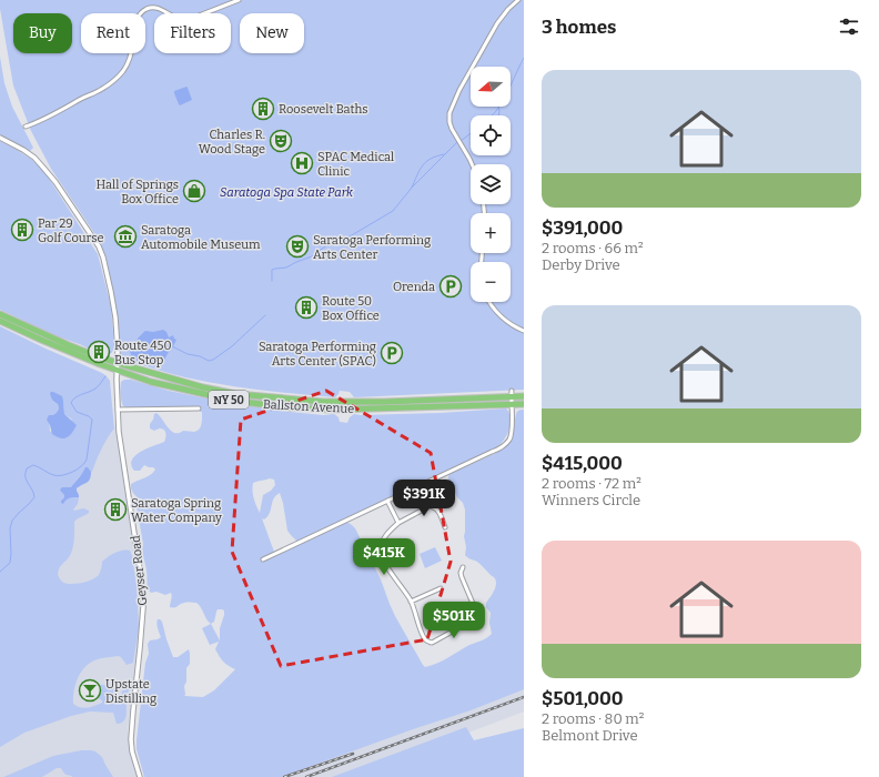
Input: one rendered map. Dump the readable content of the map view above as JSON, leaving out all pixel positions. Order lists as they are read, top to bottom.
{
  "streets": {
    "highway": ["NY 50", "Ballston Avenue"],
    "street": ["Geyser Road"]
  },
  "crossings": [
    ["Ballston Avenue", "Geyser Road"]
  ],
  "parks": ["Saratoga Spa State Park"],
  "places": {
    "building": [
      "Roosevelt Baths",
      "Par 29 Golf Course",
      "Route 50 Box Office",
      "Route 450 Bus Stop",
      "Saratoga Spring Water Company"
    ],
    "theatre": ["Charles R. Wood Stage", "Saratoga Performing Arts Center"],
    "hospital": ["SPAC Medical Clinic"],
    "shop": ["Hall of Springs Box Office"],
    "museum": ["Saratoga Automobile Museum"],
    "parking": ["Orenda", "Saratoga Performing Arts Center (SPAC)"],
    "bar": ["Upstate Distilling"]
  },
  "north": "left",
  "page": {
    "heading": "3 homes",
    "chip": [
      "Buy",
      "Rent",
      "Filters",
      "New"
    ],
    "list": [
      {
        "name": "$391,000",
        "note": "2 rooms · 66 m² · Derby Drive"
      },
      {
        "name": "$415,000",
        "note": "2 rooms · 72 m² · Winners Circle"
      },
      {
        "name": "$501,000",
        "note": "2 rooms · 80 m² · Belmont Drive"
      }
    ],
    "map_buttons": ["+", "−"],
    "price": ["$391K", "$415K", "$501K"]
  }
}
